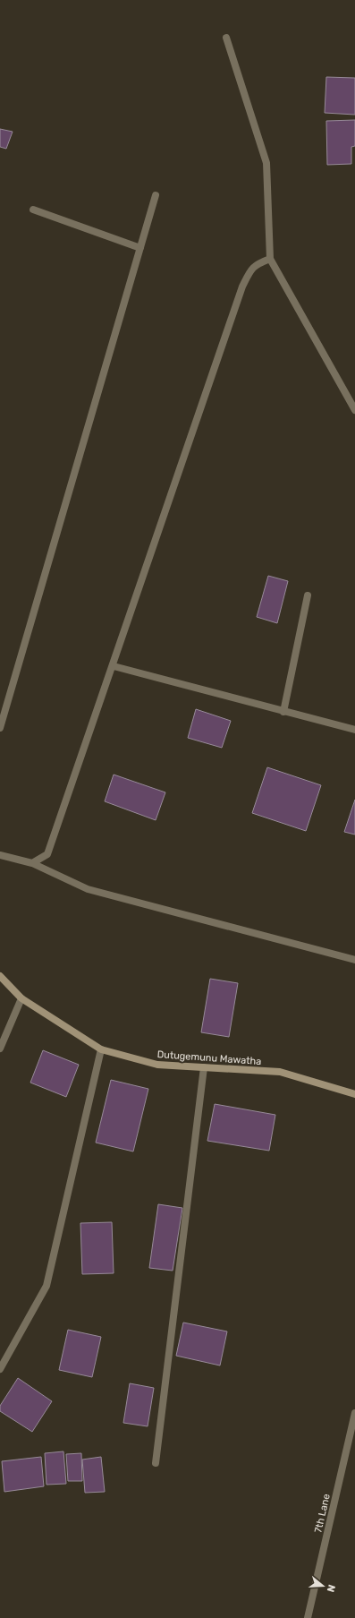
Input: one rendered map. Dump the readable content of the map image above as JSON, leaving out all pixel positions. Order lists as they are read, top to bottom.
{
  "streets": {
    "street": ["Dutugemunu Mawatha", "7th Lane"]
  },
  "north": "right"
}
